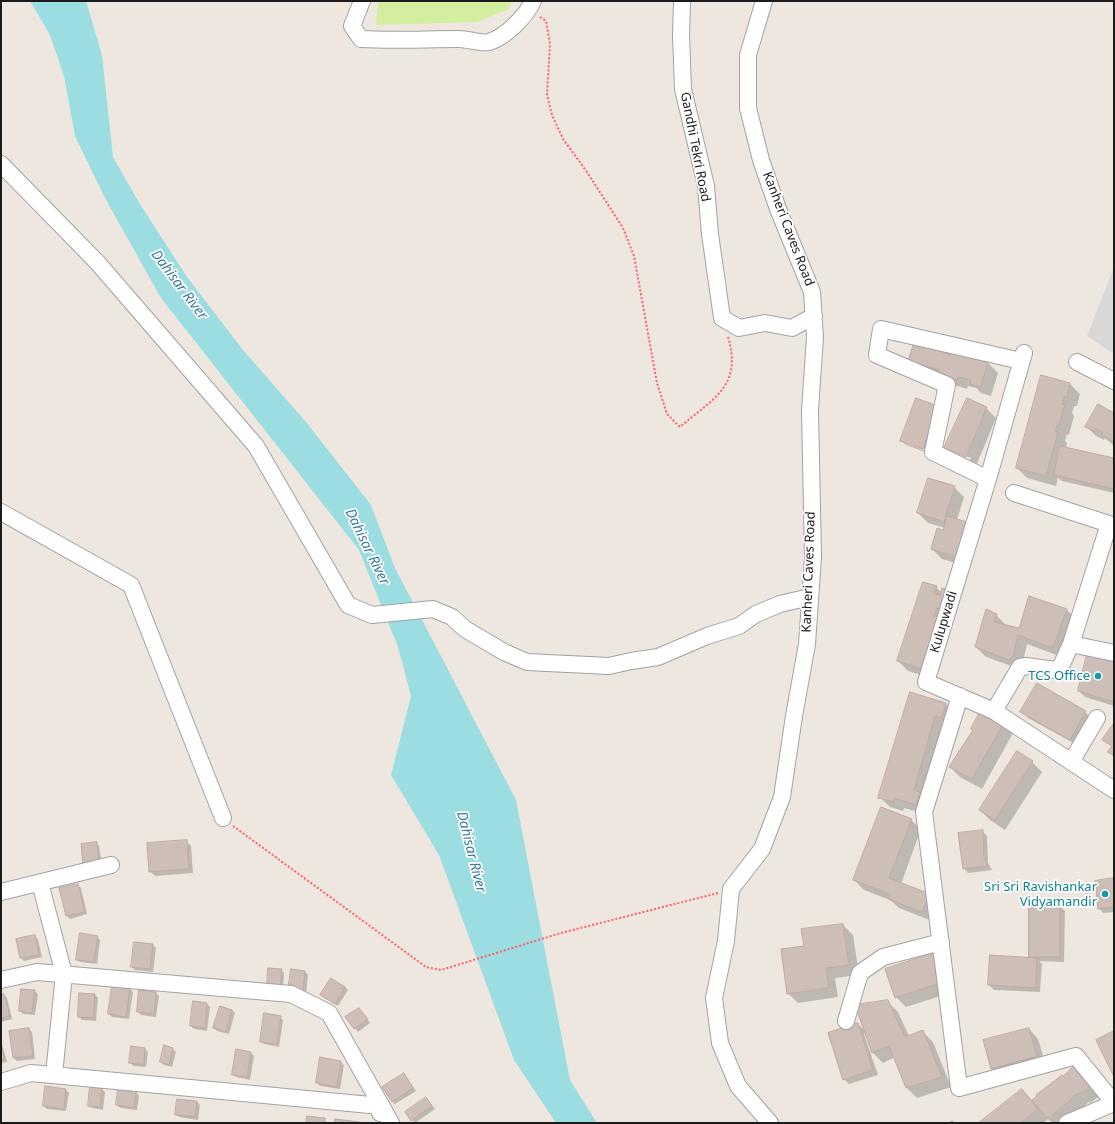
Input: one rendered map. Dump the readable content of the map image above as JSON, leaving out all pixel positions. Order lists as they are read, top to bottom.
{
  "streets": {
    "street": ["Gandhi Tekri Road", "Kanheri Caves Road", "Kulupwadi"]
  },
  "water": ["Dahisar River"],
  "places": ["TCS Office", "Sri Sri Ravishankar Vidyamandir"]
}
